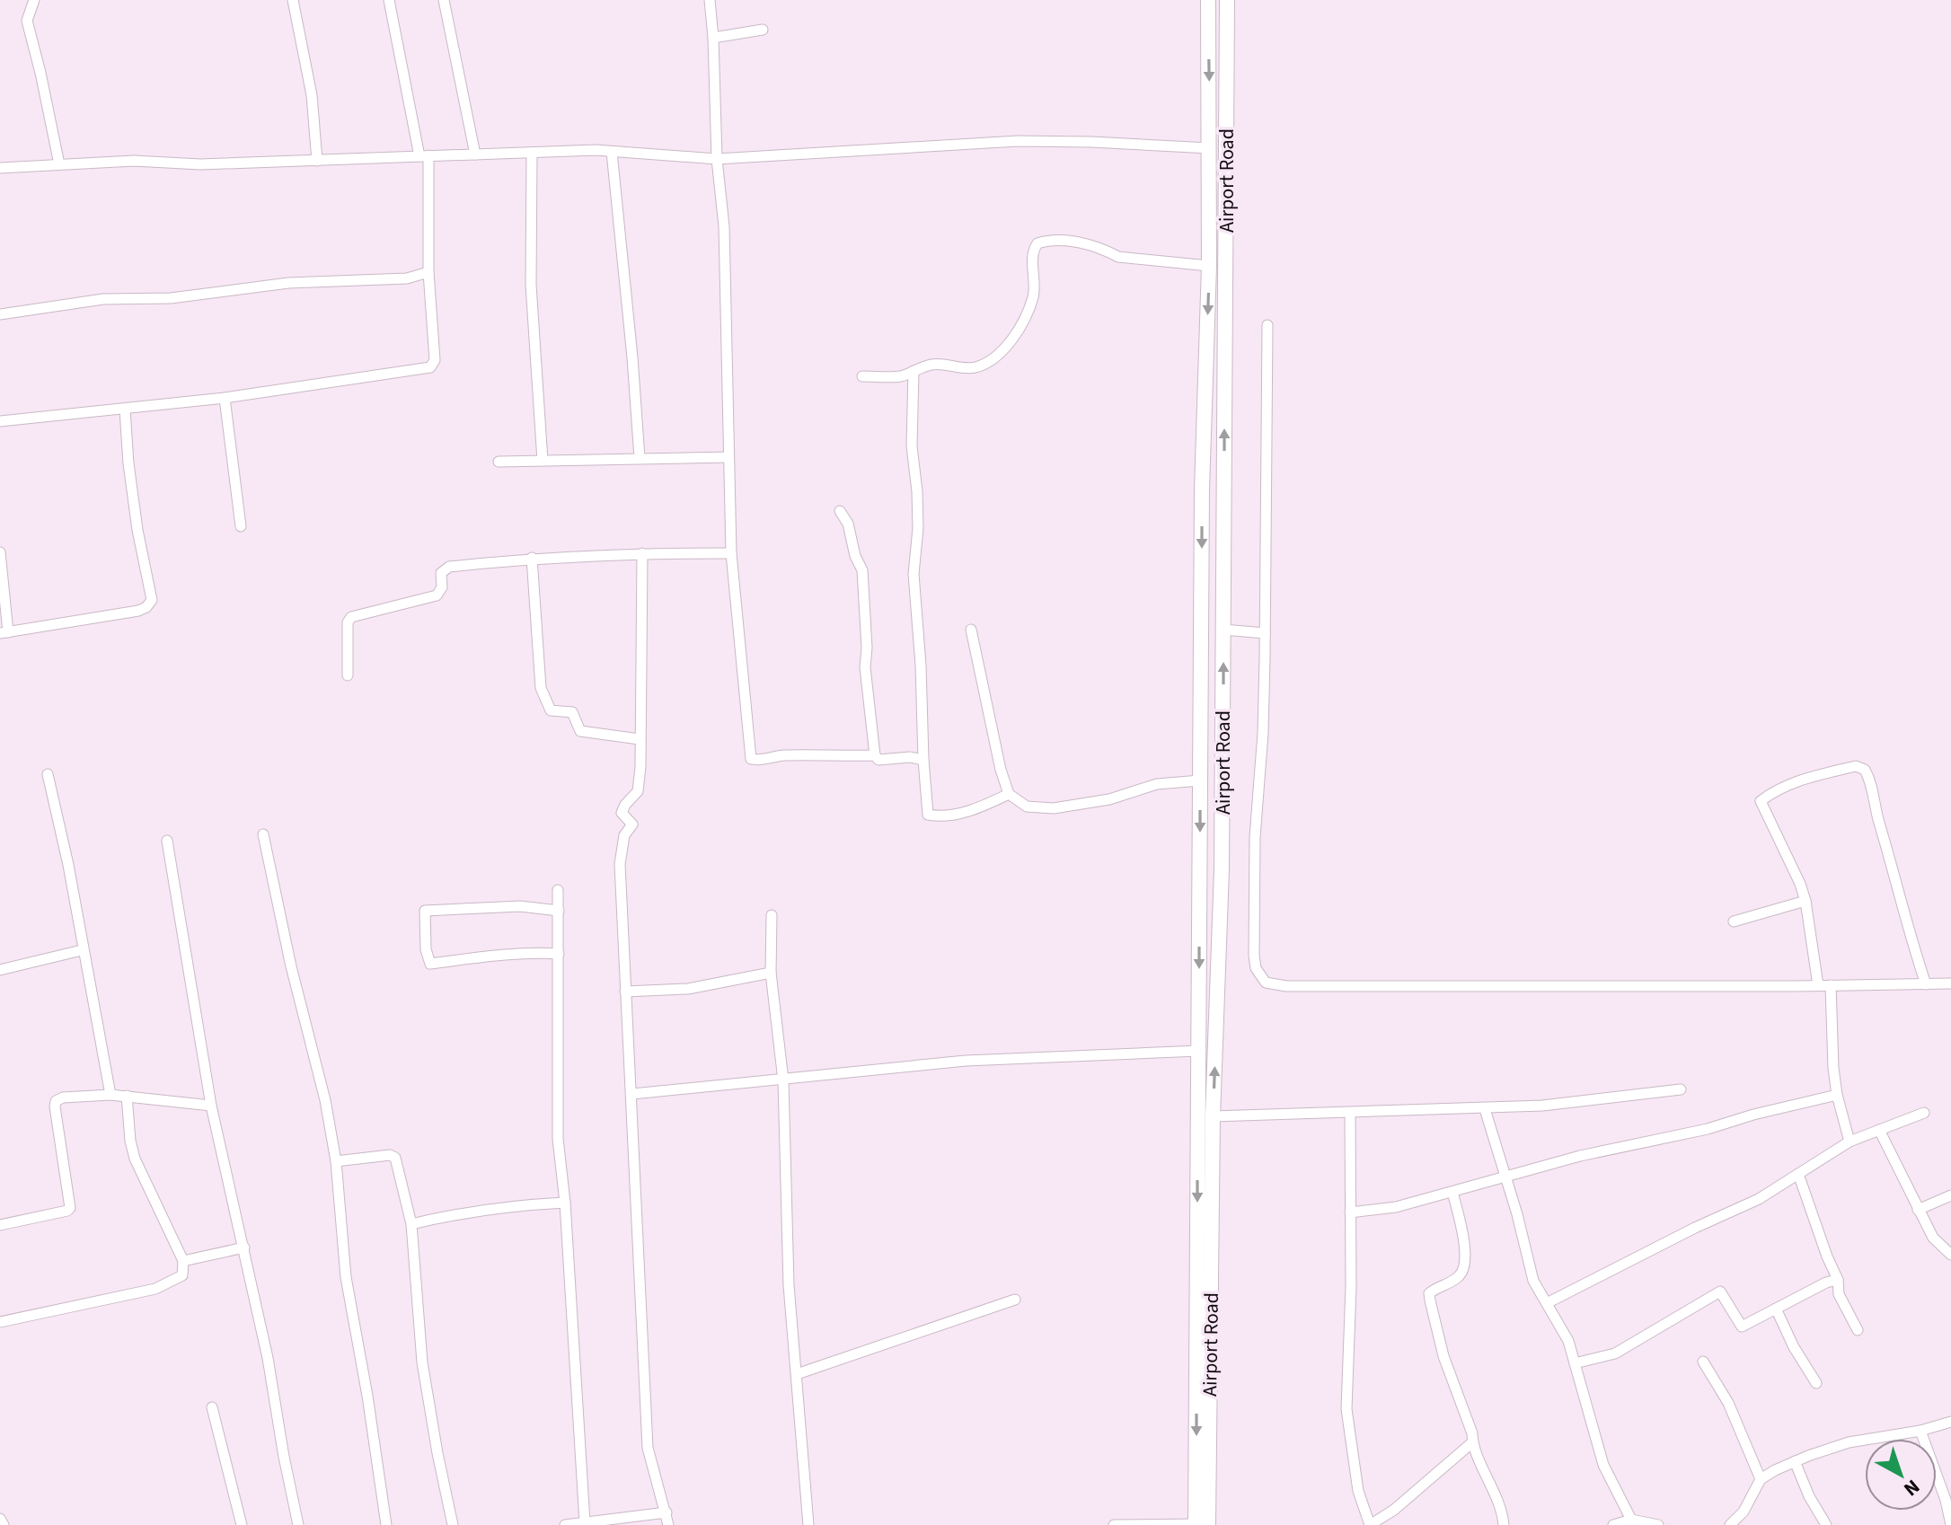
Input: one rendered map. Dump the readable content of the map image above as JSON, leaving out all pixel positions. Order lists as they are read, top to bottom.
{
  "streets": {
    "highway": ["Airport Road"]
  },
  "north": "bottom right"
}
